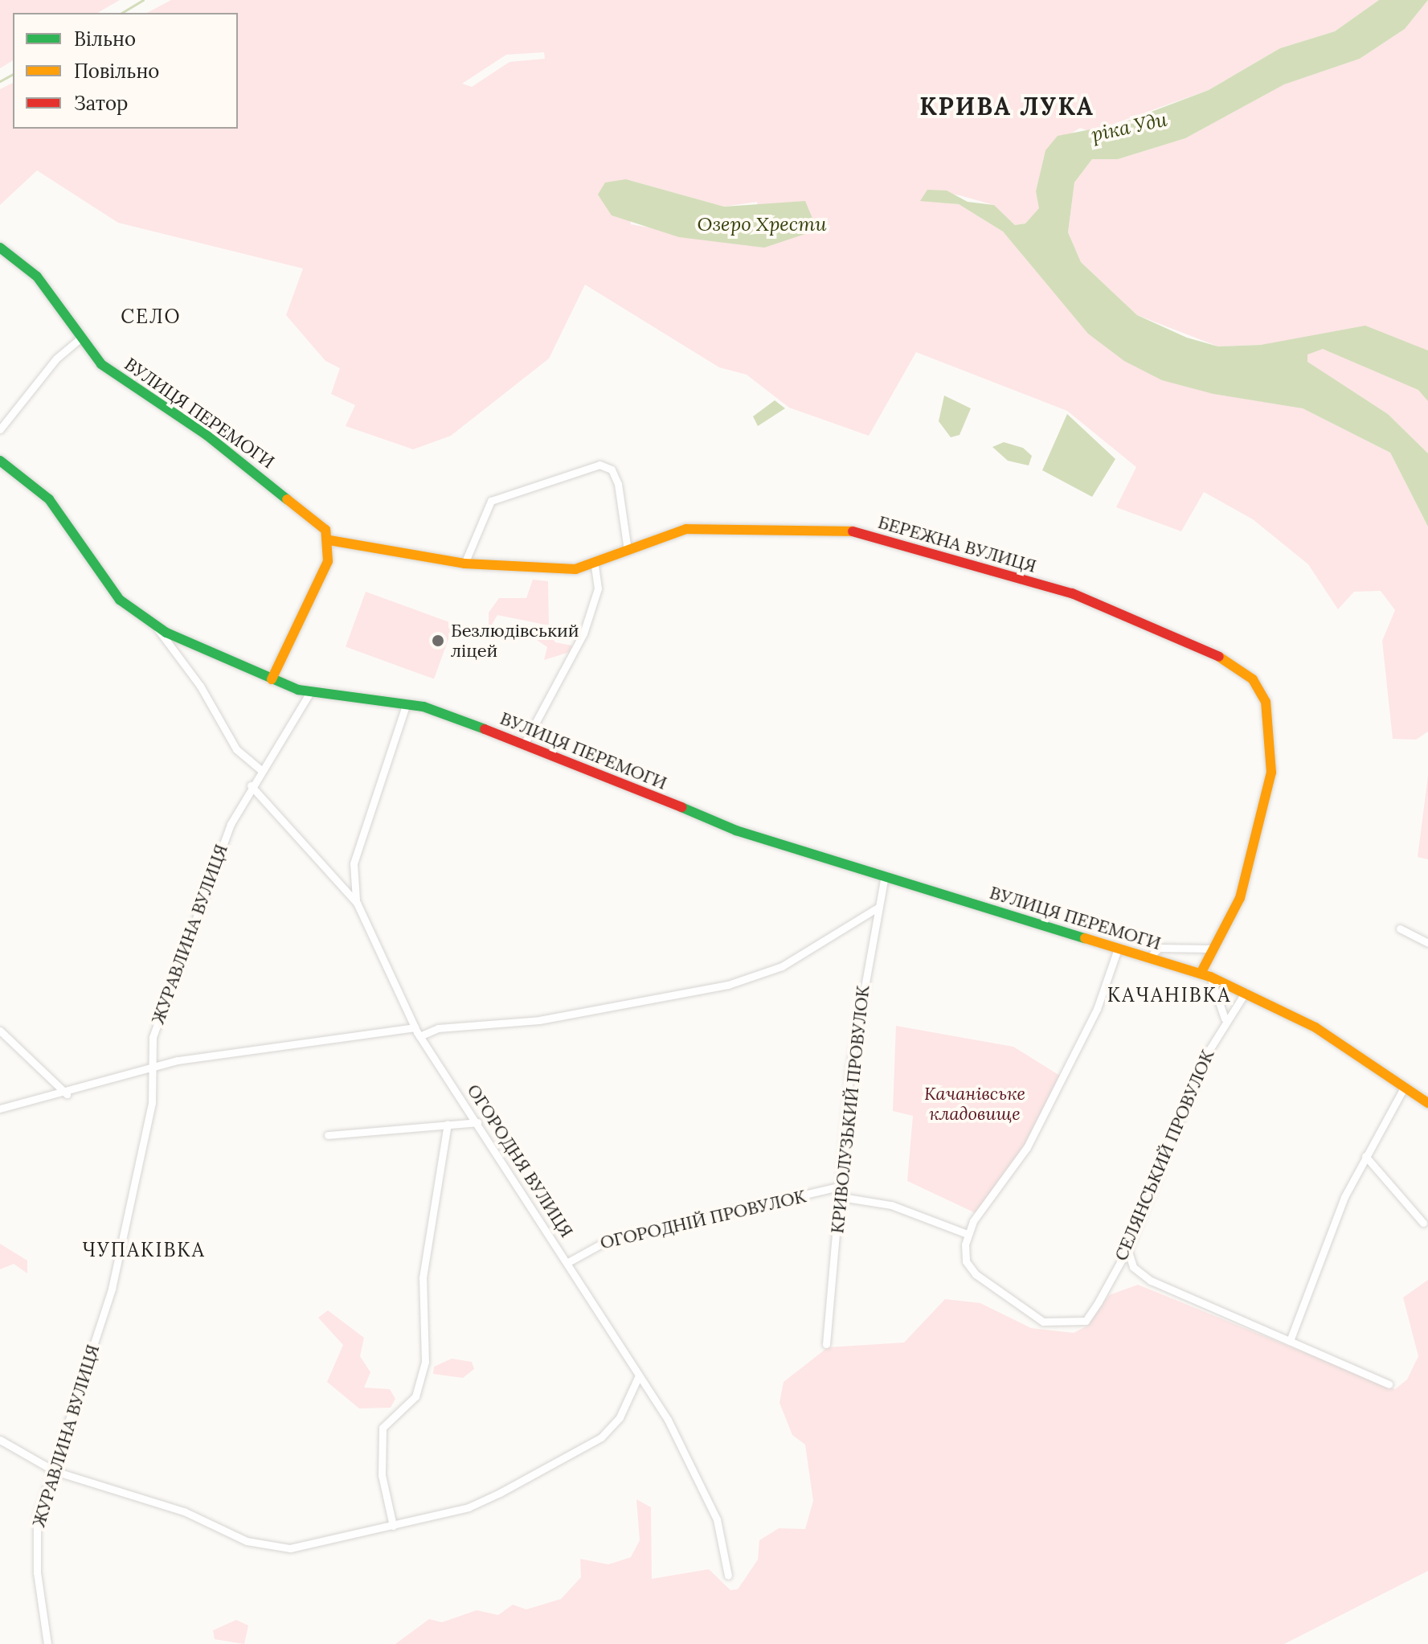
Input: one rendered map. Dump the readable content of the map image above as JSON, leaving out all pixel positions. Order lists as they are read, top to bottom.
{
  "streets": {
    "street": [
      "ВУЛИЦЯ ПЕРЕМОГИ",
      "БЕРЕЖНА ВУЛИЦЯ",
      "ЖУРАВЛИНА ВУЛИЦЯ",
      "КРИВОЛУЗЬКИЙ ПРОВУЛОК",
      "СЕЛЯНСЬКИЙ ПРОВУЛОК",
      "ОГОРОДНЯ ВУЛИЦЯ",
      "ОГОРОДНІЙ ПРОВУЛОК"
    ]
  },
  "crossings": [
    ["ВУЛИЦЯ ПЕРЕМОГИ", "БЕРЕЖНА ВУЛИЦЯ"],
    ["ВУЛИЦЯ ПЕРЕМОГИ", "ЖУРАВЛИНА ВУЛИЦЯ"],
    ["ВУЛИЦЯ ПЕРЕМОГИ", "КРИВОЛУЗЬКИЙ ПРОВУЛОК"],
    ["ВУЛИЦЯ ПЕРЕМОГИ", "СЕЛЯНСЬКИЙ ПРОВУЛОК"],
    ["ЖУРАВЛИНА ВУЛИЦЯ", "ОГОРОДНЯ ВУЛИЦЯ"],
    ["КРИВОЛУЗЬКИЙ ПРОВУЛОК", "ОГОРОДНІЙ ПРОВУЛОК"],
    ["ОГОРОДНЯ ВУЛИЦЯ", "ОГОРОДНІЙ ПРОВУЛОК"]
  ],
  "districts": [
    "КРИВА ЛУКА",
    "СЕЛО",
    "КАЧАНІВКА",
    "ЧУПАКІВКА"
  ],
  "water": ["ріка Уди", "Озеро Хрести"],
  "parks": ["Качанівське кладовище"],
  "places": ["Безлюдівський ліцей"],
  "legend": ["Вільно", "Повільно", "Затор"]
}
